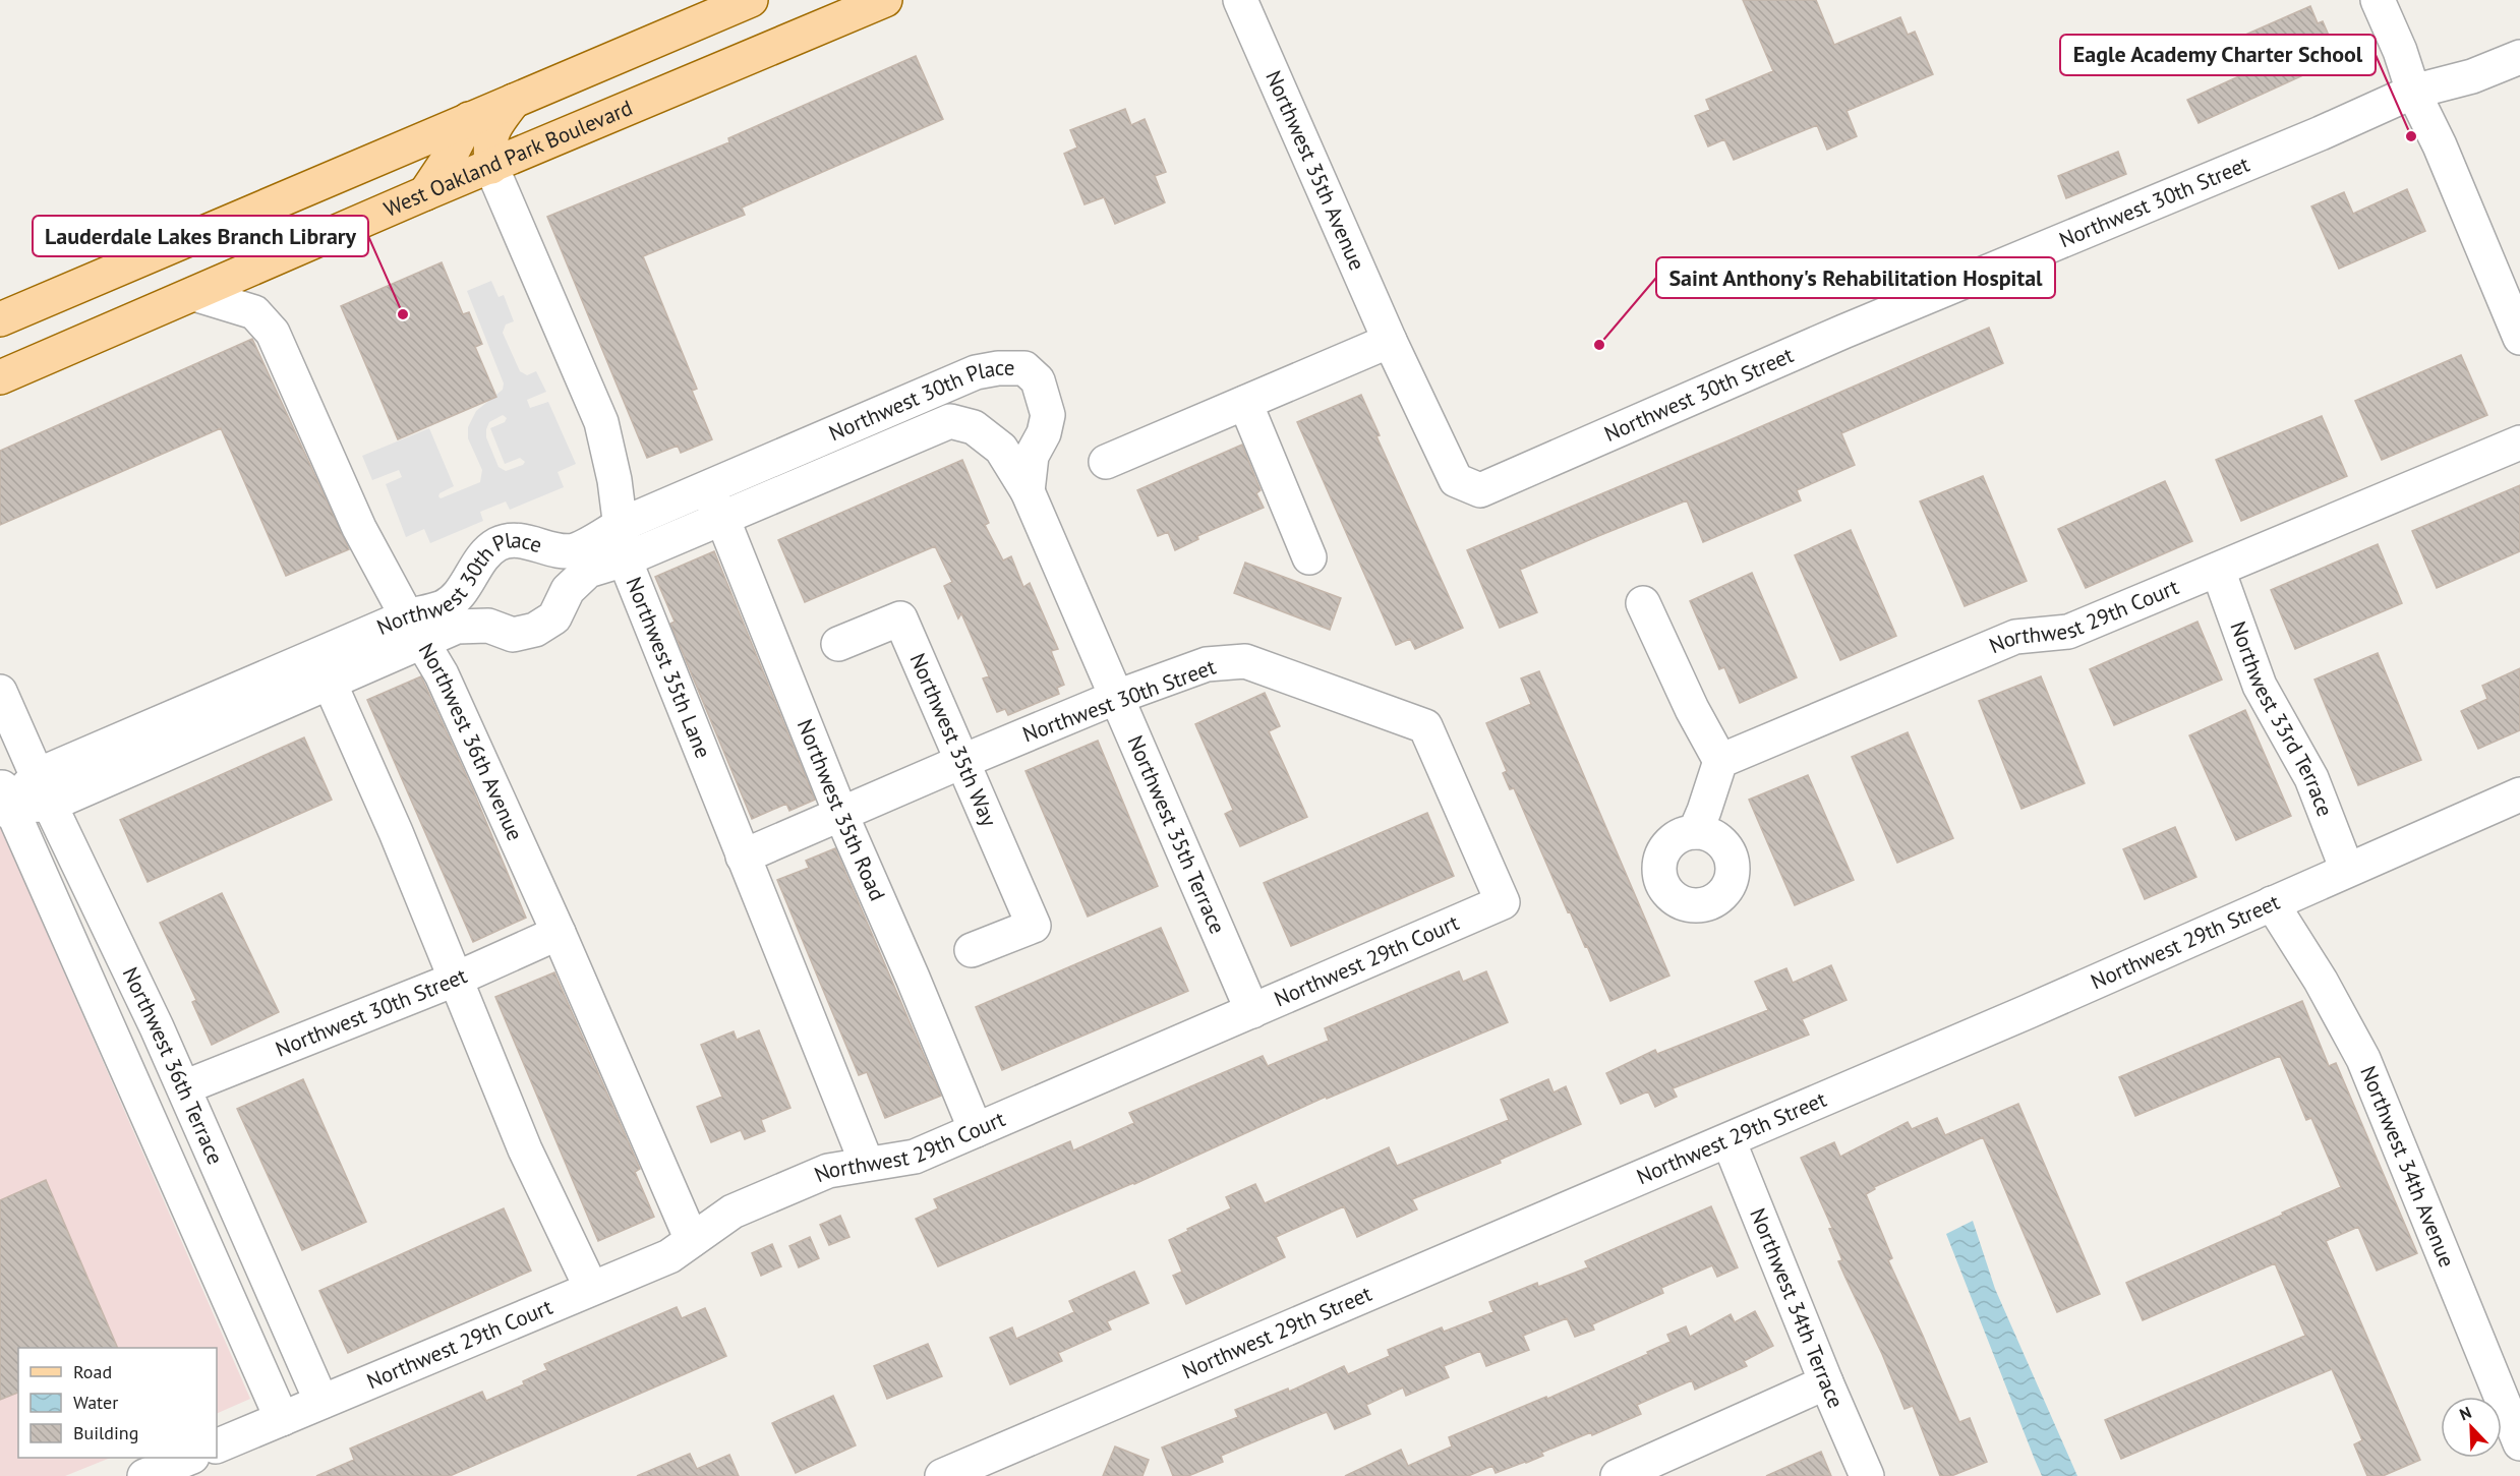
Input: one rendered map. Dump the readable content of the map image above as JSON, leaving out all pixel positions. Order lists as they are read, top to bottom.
{
  "streets": {
    "main road": ["West Oakland Park Boulevard"],
    "street": [
      "Northwest 35th Avenue",
      "Northwest 30th Street",
      "Northwest 30th Place",
      "Northwest 29th Court",
      "Northwest 35th Lane",
      "Northwest 33rd Terrace",
      "Northwest 35th Way",
      "Northwest 36th Avenue",
      "Northwest 35th Road",
      "Northwest 35th Terrace",
      "Northwest 29th Street",
      "Northwest 36th Terrace",
      "Northwest 34th Avenue",
      "Northwest 34th Terrace"
    ]
  },
  "crossings": [
    ["West Oakland Park Boulevard", "Northwest 35th Lane"],
    ["West Oakland Park Boulevard", "Northwest 36th Avenue"],
    ["Northwest 35th Avenue", "Northwest 30th Street"],
    ["Northwest 30th Street", "Northwest 29th Court"],
    ["Northwest 30th Street", "Northwest 35th Lane"],
    ["Northwest 30th Street", "Northwest 35th Way"],
    ["Northwest 30th Street", "Northwest 36th Avenue"],
    ["Northwest 30th Street", "Northwest 35th Road"],
    ["Northwest 30th Street", "Northwest 35th Terrace"],
    ["Northwest 30th Street", "Northwest 36th Terrace"],
    ["Northwest 30th Place", "Northwest 35th Lane"],
    ["Northwest 30th Place", "Northwest 36th Avenue"],
    ["Northwest 30th Place", "Northwest 35th Road"],
    ["Northwest 30th Place", "Northwest 35th Terrace"],
    ["Northwest 30th Place", "Northwest 36th Terrace"],
    ["Northwest 29th Court", "Northwest 35th Lane"],
    ["Northwest 29th Court", "Northwest 33rd Terrace"],
    ["Northwest 29th Court", "Northwest 36th Avenue"],
    ["Northwest 29th Court", "Northwest 35th Road"],
    ["Northwest 29th Court", "Northwest 35th Terrace"],
    ["Northwest 29th Court", "Northwest 36th Terrace"],
    ["Northwest 33rd Terrace", "Northwest 29th Street"],
    ["Northwest 29th Street", "Northwest 34th Avenue"],
    ["Northwest 29th Street", "Northwest 34th Terrace"]
  ],
  "places": ["Eagle Academy Charter School", "Lauderdale Lakes Branch Library", "Saint Anthony's Rehabilitation Hospital"],
  "legend": ["Road", "Water", "Building"],
  "north": "top left"
}
